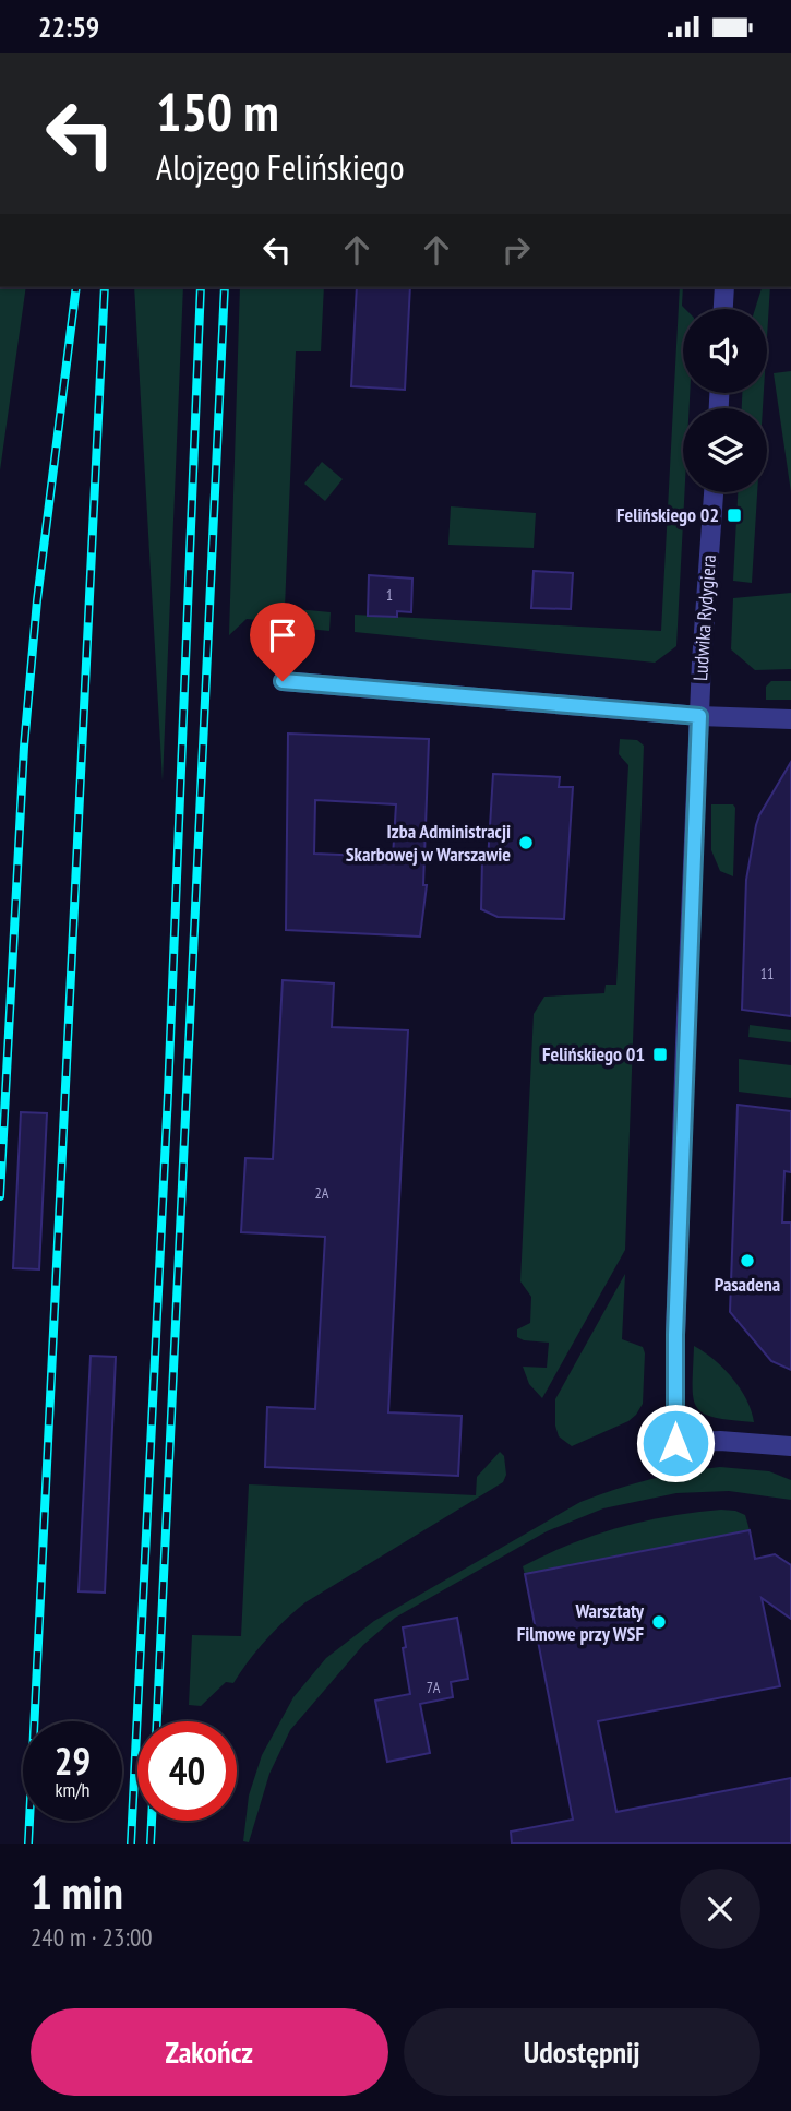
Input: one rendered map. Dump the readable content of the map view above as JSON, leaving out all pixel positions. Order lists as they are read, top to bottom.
{
  "streets": {
    "street": ["Ludwika Rydygiera"]
  },
  "places": {
    "transit": ["Felińskiego 02", "Felińskiego 01"],
    "other": ["Izba Administracji Skarbowej w Warszawie", "Pasadena", "Warsztaty Filmowe przy WSF"]
  },
  "house_numbers": [
    "1",
    "11",
    "2A",
    "7A"
  ],
  "page": {
    "status": "22:59",
    "turn": ["150 m", "Alojzego Felińskiego"],
    "speed": "29 km/h",
    "limit": "40",
    "heading": ["1 min", "240 m · 23:00"],
    "buttons": ["Zakończ", "Udostępnij"]
  }
}
